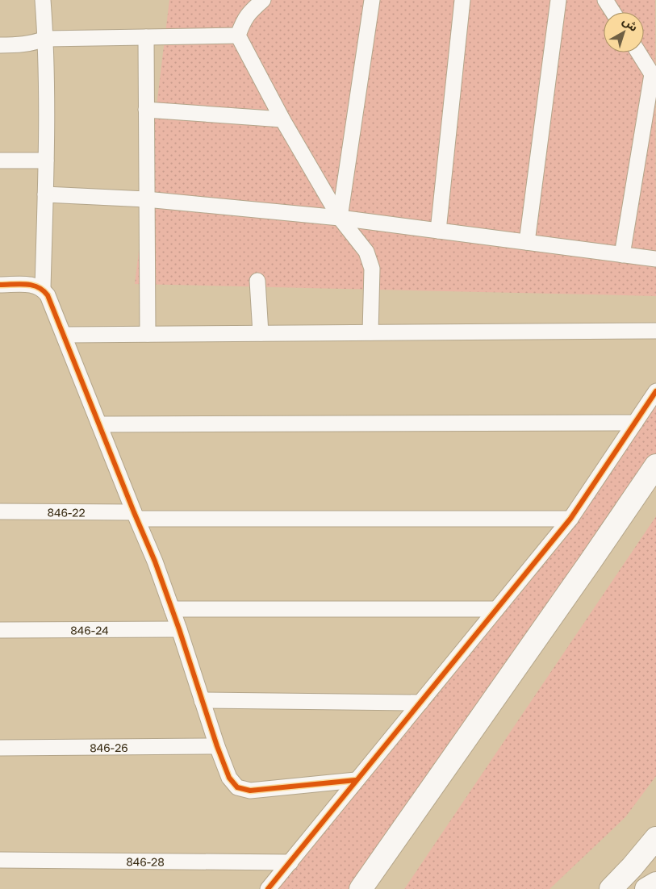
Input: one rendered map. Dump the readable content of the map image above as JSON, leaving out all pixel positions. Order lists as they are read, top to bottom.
{
  "streets": {
    "street": [
      "846-22",
      "846-24",
      "846-26",
      "846-28"
    ]
  },
  "north": "top right"
}
